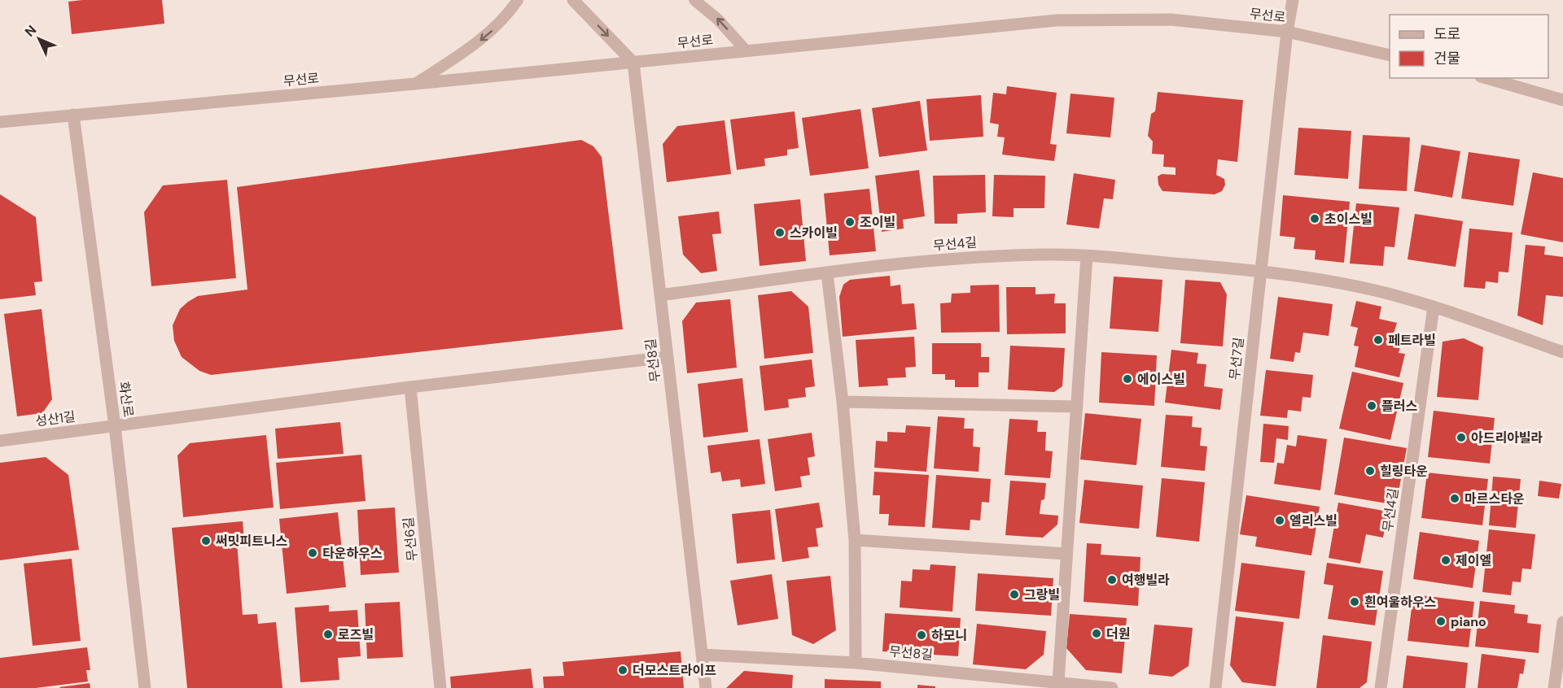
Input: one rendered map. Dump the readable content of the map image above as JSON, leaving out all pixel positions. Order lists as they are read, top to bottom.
{
  "streets": {
    "street": [
      "무선로",
      "무선4길",
      "무선7길",
      "무선8길",
      "화산로",
      "성산1길",
      "무선6길"
    ]
  },
  "crossings": [
    ["무선로", "무선7길"],
    ["무선로", "무선8길"],
    ["무선로", "화산로"],
    ["무선4길", "무선7길"],
    ["무선4길", "무선8길"],
    ["무선8길", "성산1길"],
    ["화산로", "성산1길"],
    ["성산1길", "무선6길"]
  ],
  "places": [
    "초이스빌",
    "조이빌",
    "스카이빌",
    "페트라빌",
    "에이스빌",
    "플러스",
    "아드리아빌라",
    "힐링타운",
    "마르스타운",
    "엘리스빌",
    "써밋피트니스",
    "타운하우스",
    "제이엘",
    "여행빌라",
    "그랑빌",
    "흰여울하우스",
    "piano",
    "더원",
    "로즈빌",
    "하모니",
    "더모스트라이프"
  ],
  "legend": ["도로", "건물"],
  "north": "top left"
}
